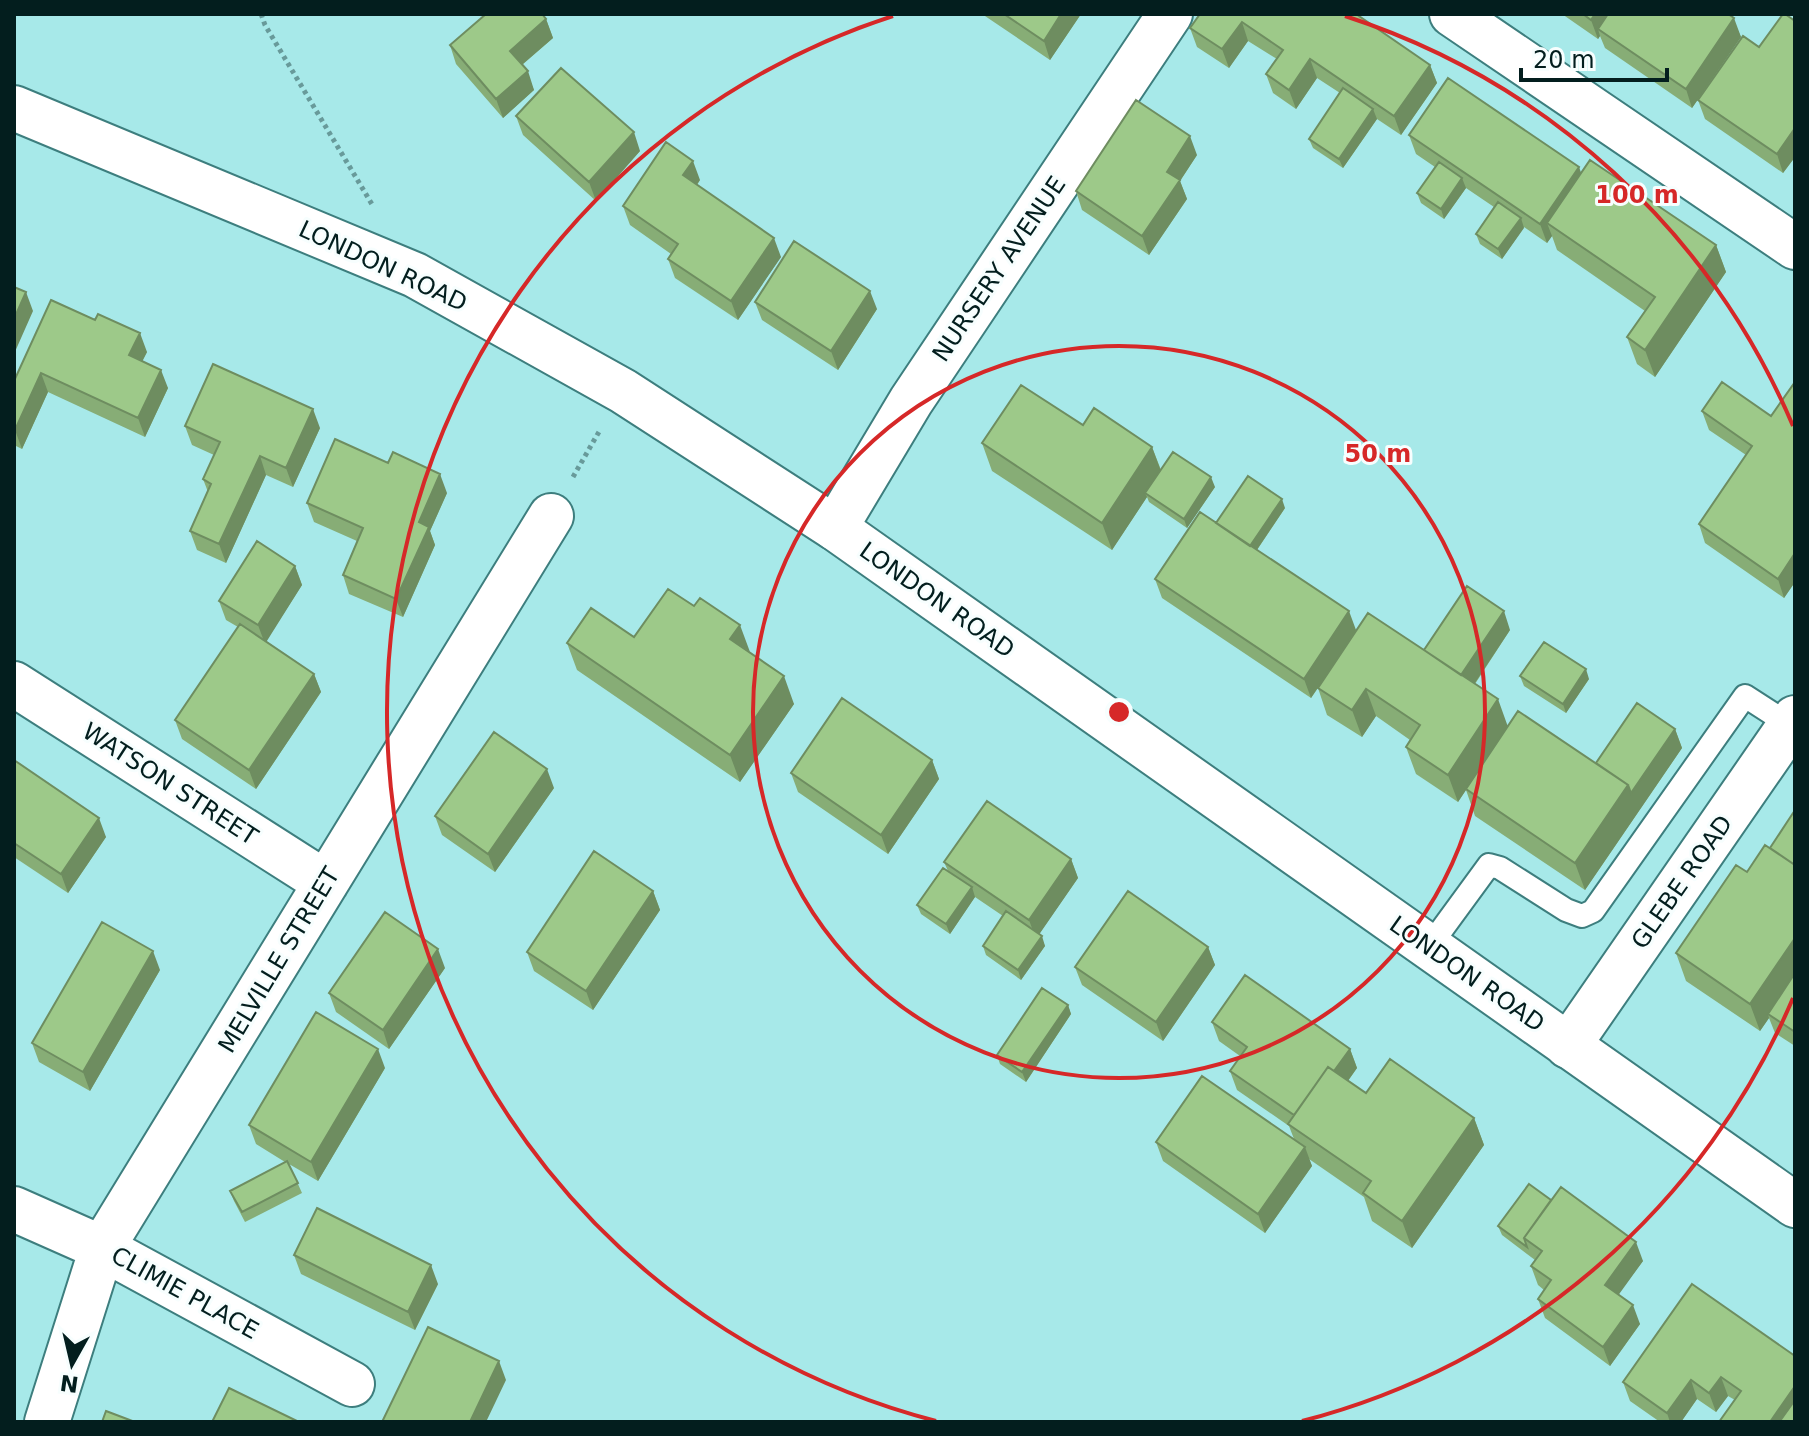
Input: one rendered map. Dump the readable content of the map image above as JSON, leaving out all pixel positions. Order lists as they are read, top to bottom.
{
  "streets": {
    "street": [
      "LONDON ROAD",
      "NURSERY AVENUE",
      "WATSON STREET",
      "GLEBE ROAD",
      "MELVILLE STREET",
      "CLIMIE PLACE"
    ]
  },
  "crossings": [
    ["LONDON ROAD", "NURSERY AVENUE"],
    ["LONDON ROAD", "GLEBE ROAD"],
    ["WATSON STREET", "MELVILLE STREET"],
    ["MELVILLE STREET", "CLIMIE PLACE"]
  ],
  "scale_bar": "20 m",
  "north": "bottom",
  "rings": ["100 m", "50 m"]
}
